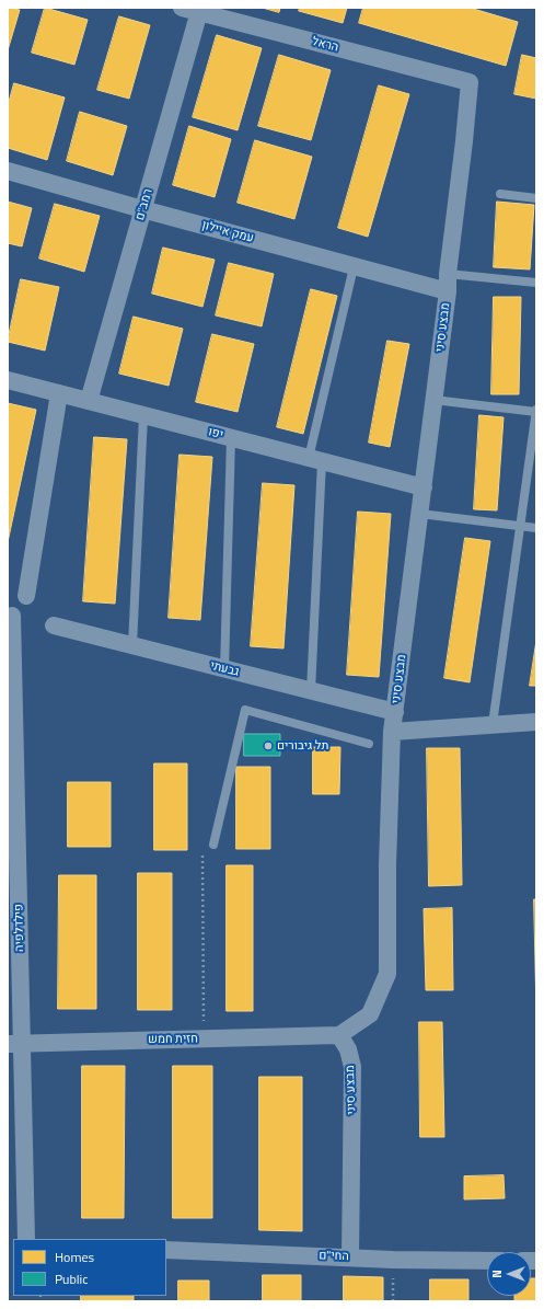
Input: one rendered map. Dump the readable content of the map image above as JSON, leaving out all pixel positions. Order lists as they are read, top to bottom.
{
  "streets": {
    "street": [
      "הראל",
      "רמב\"ם",
      "עמק איילון",
      "מבצע סיני",
      "יפו",
      "גבעתי",
      "פילדלפיה",
      "חזית חמש",
      "החי\"ם"
    ]
  },
  "crossings": [
    ["הראל", "רמב\"ם"],
    ["הראל", "מבצע סיני"],
    ["רמב\"ם", "עמק איילון"],
    ["רמב\"ם", "יפו"],
    ["עמק איילון", "מבצע סיני"],
    ["מבצע סיני", "יפו"],
    ["מבצע סיני", "גבעתי"],
    ["מבצע סיני", "חזית חמש"],
    ["מבצע סיני", "החי\"ם"],
    ["פילדלפיה", "חזית חמש"]
  ],
  "places": ["תל גיבורים"],
  "legend": ["Homes", "Public"],
  "north": "left"
}
